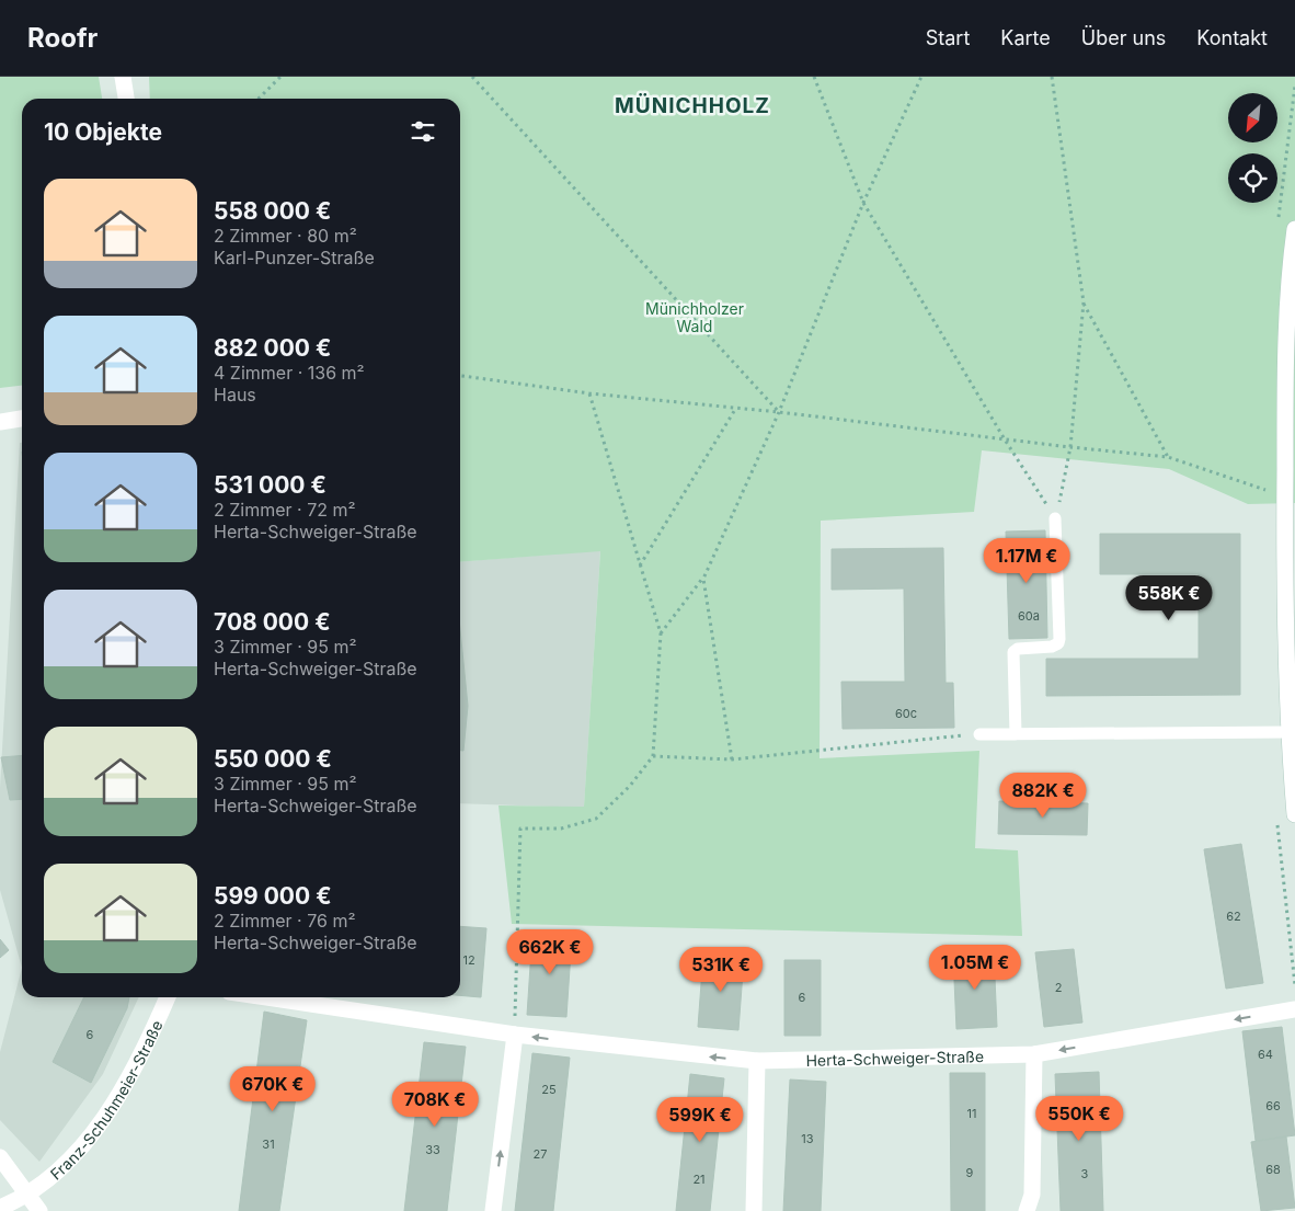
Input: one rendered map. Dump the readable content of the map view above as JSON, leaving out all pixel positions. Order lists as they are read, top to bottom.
{
  "streets": {
    "street": ["Herta-Schweiger-Straße", "Franz-Schuhmeier-Straße"]
  },
  "one_way": ["Herta-Schweiger-Straße"],
  "districts": ["MÜNICHHOLZ"],
  "parks": ["Münichholzer Wald"],
  "house_numbers": [
    "60a",
    "60c",
    "62",
    "12",
    "2",
    "6",
    "6",
    "64",
    "25",
    "66",
    "11",
    "13",
    "31",
    "33",
    "27",
    "68",
    "9",
    "3",
    "21"
  ],
  "north": "bottom left",
  "page": {
    "header": "Roofr",
    "nav": [
      "Start",
      "Karte",
      "Über uns",
      "Kontakt"
    ],
    "heading": "10 Objekte",
    "list": [
      {
        "name": "558 000 €",
        "note": "2 Zimmer · 80 m² · Karl-Punzer-Straße"
      },
      {
        "name": "882 000 €",
        "note": "4 Zimmer · 136 m² · Haus"
      },
      {
        "name": "531 000 €",
        "note": "2 Zimmer · 72 m² · Herta-Schweiger-Straße"
      },
      {
        "name": "708 000 €",
        "note": "3 Zimmer · 95 m² · Herta-Schweiger-Straße"
      },
      {
        "name": "550 000 €",
        "note": "3 Zimmer · 95 m² · Herta-Schweiger-Straße"
      },
      {
        "name": "599 000 €",
        "note": "2 Zimmer · 76 m² · Herta-Schweiger-Straße"
      }
    ],
    "price": [
      "1.17M €",
      "558K €",
      "882K €",
      "662K €",
      "1.05M €",
      "531K €",
      "670K €",
      "708K €",
      "550K €",
      "599K €"
    ]
  }
}
